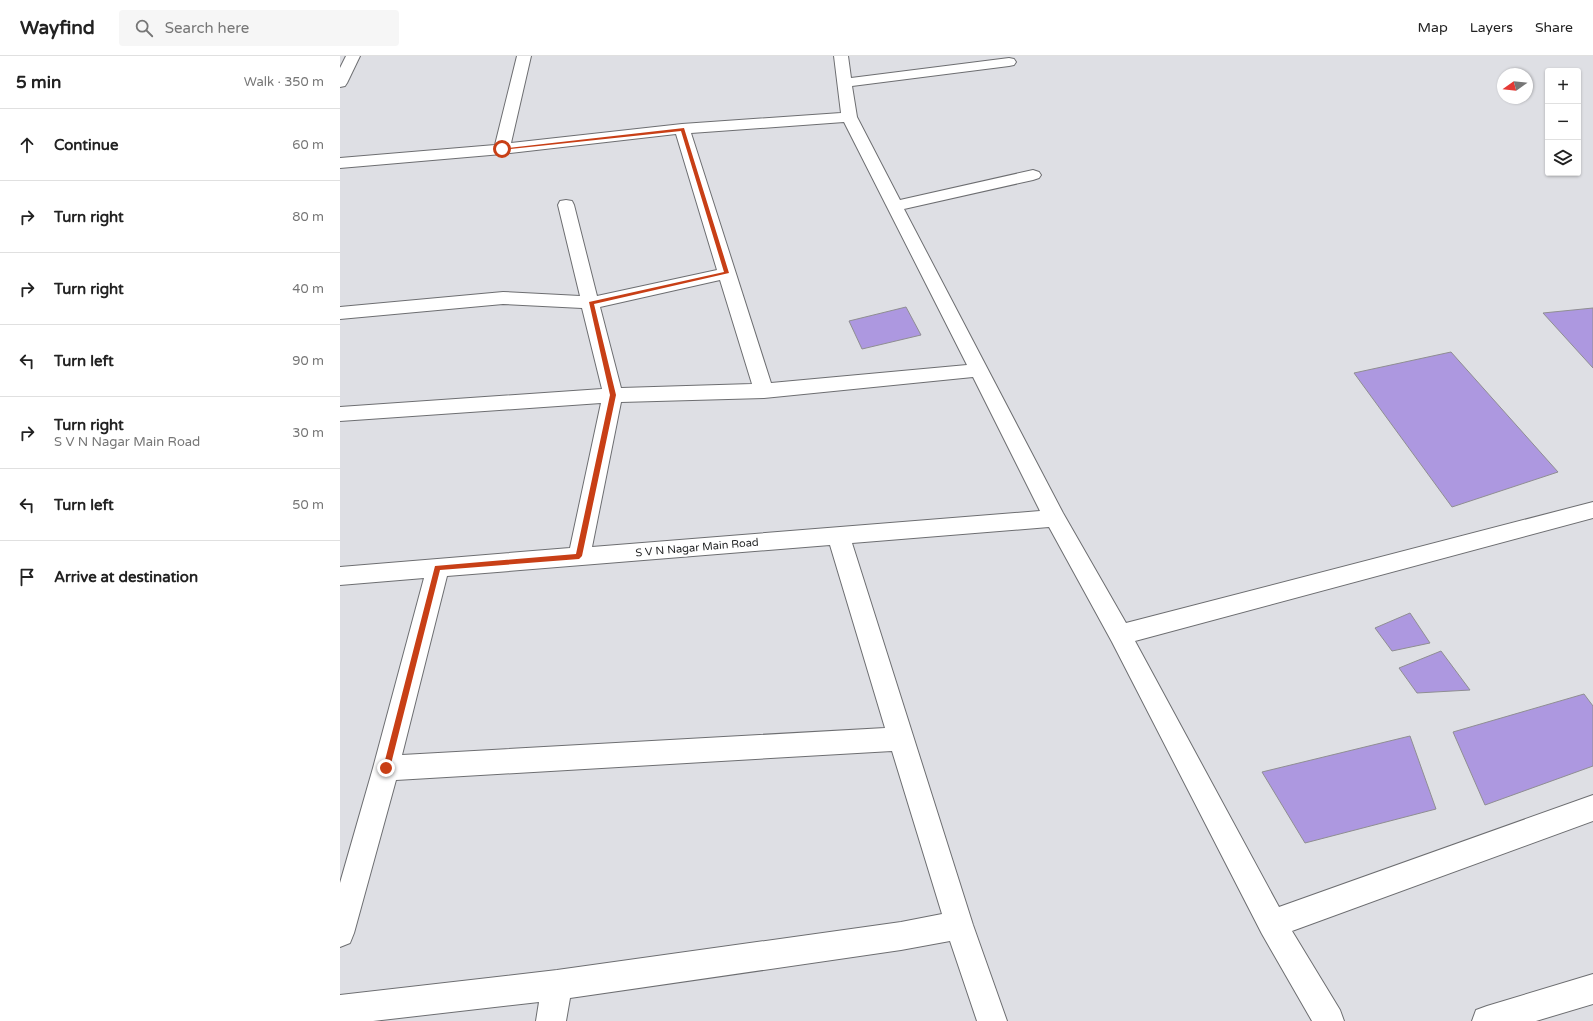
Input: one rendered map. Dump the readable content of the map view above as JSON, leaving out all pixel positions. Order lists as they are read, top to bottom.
{
  "streets": {
    "street": ["S V N Nagar Main Road"]
  },
  "north": "left",
  "page": {
    "header": "Wayfind",
    "search": "Search here",
    "nav": ["Map", "Layers", "Share"],
    "heading": ["5 min", "Walk · 350 m"],
    "map_buttons": ["+", "−"],
    "list": [
      ["Continue", "60 m"],
      ["Turn right", "80 m"],
      ["Turn right", "40 m"],
      ["Turn left", "90 m"],
      ["Turn right", "S V N Nagar Main Road", "30 m"],
      ["Turn left", "50 m"],
      "Arrive at destination"
    ]
  }
}
